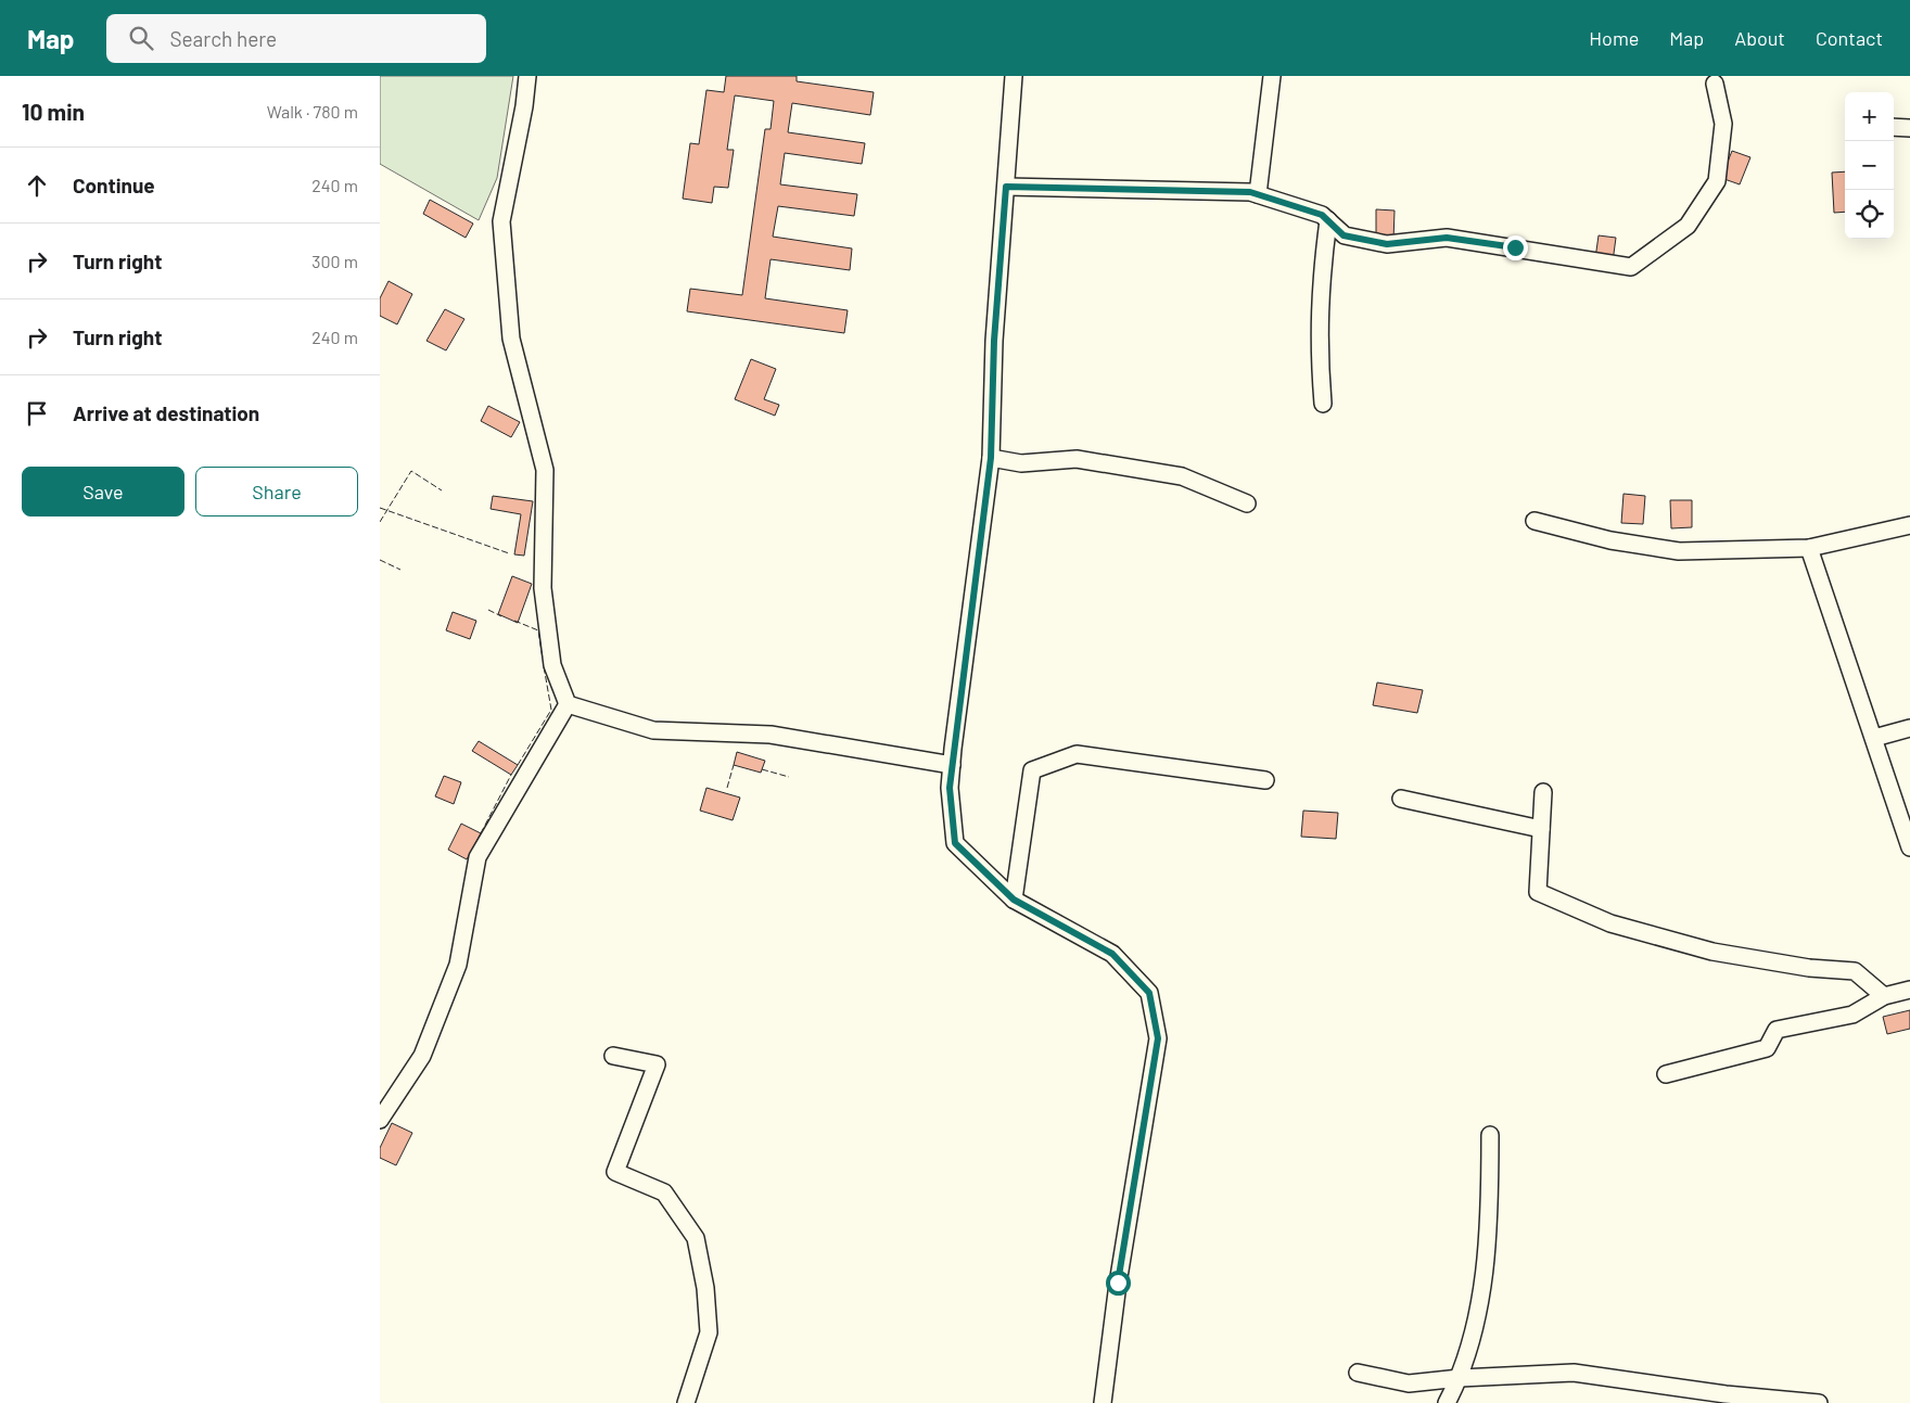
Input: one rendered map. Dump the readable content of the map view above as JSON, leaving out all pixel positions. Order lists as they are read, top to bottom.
{
  "page": {
    "header": "Map",
    "search": "Search here",
    "nav": [
      "Home",
      "Map",
      "About",
      "Contact"
    ],
    "heading": ["10 min", "Walk · 780 m"],
    "map_buttons": ["+", "−"],
    "list": [
      ["Continue", "240 m"],
      ["Turn right", "300 m"],
      ["Turn right", "240 m"],
      "Arrive at destination"
    ],
    "buttons": ["Save", "Share"]
  }
}
